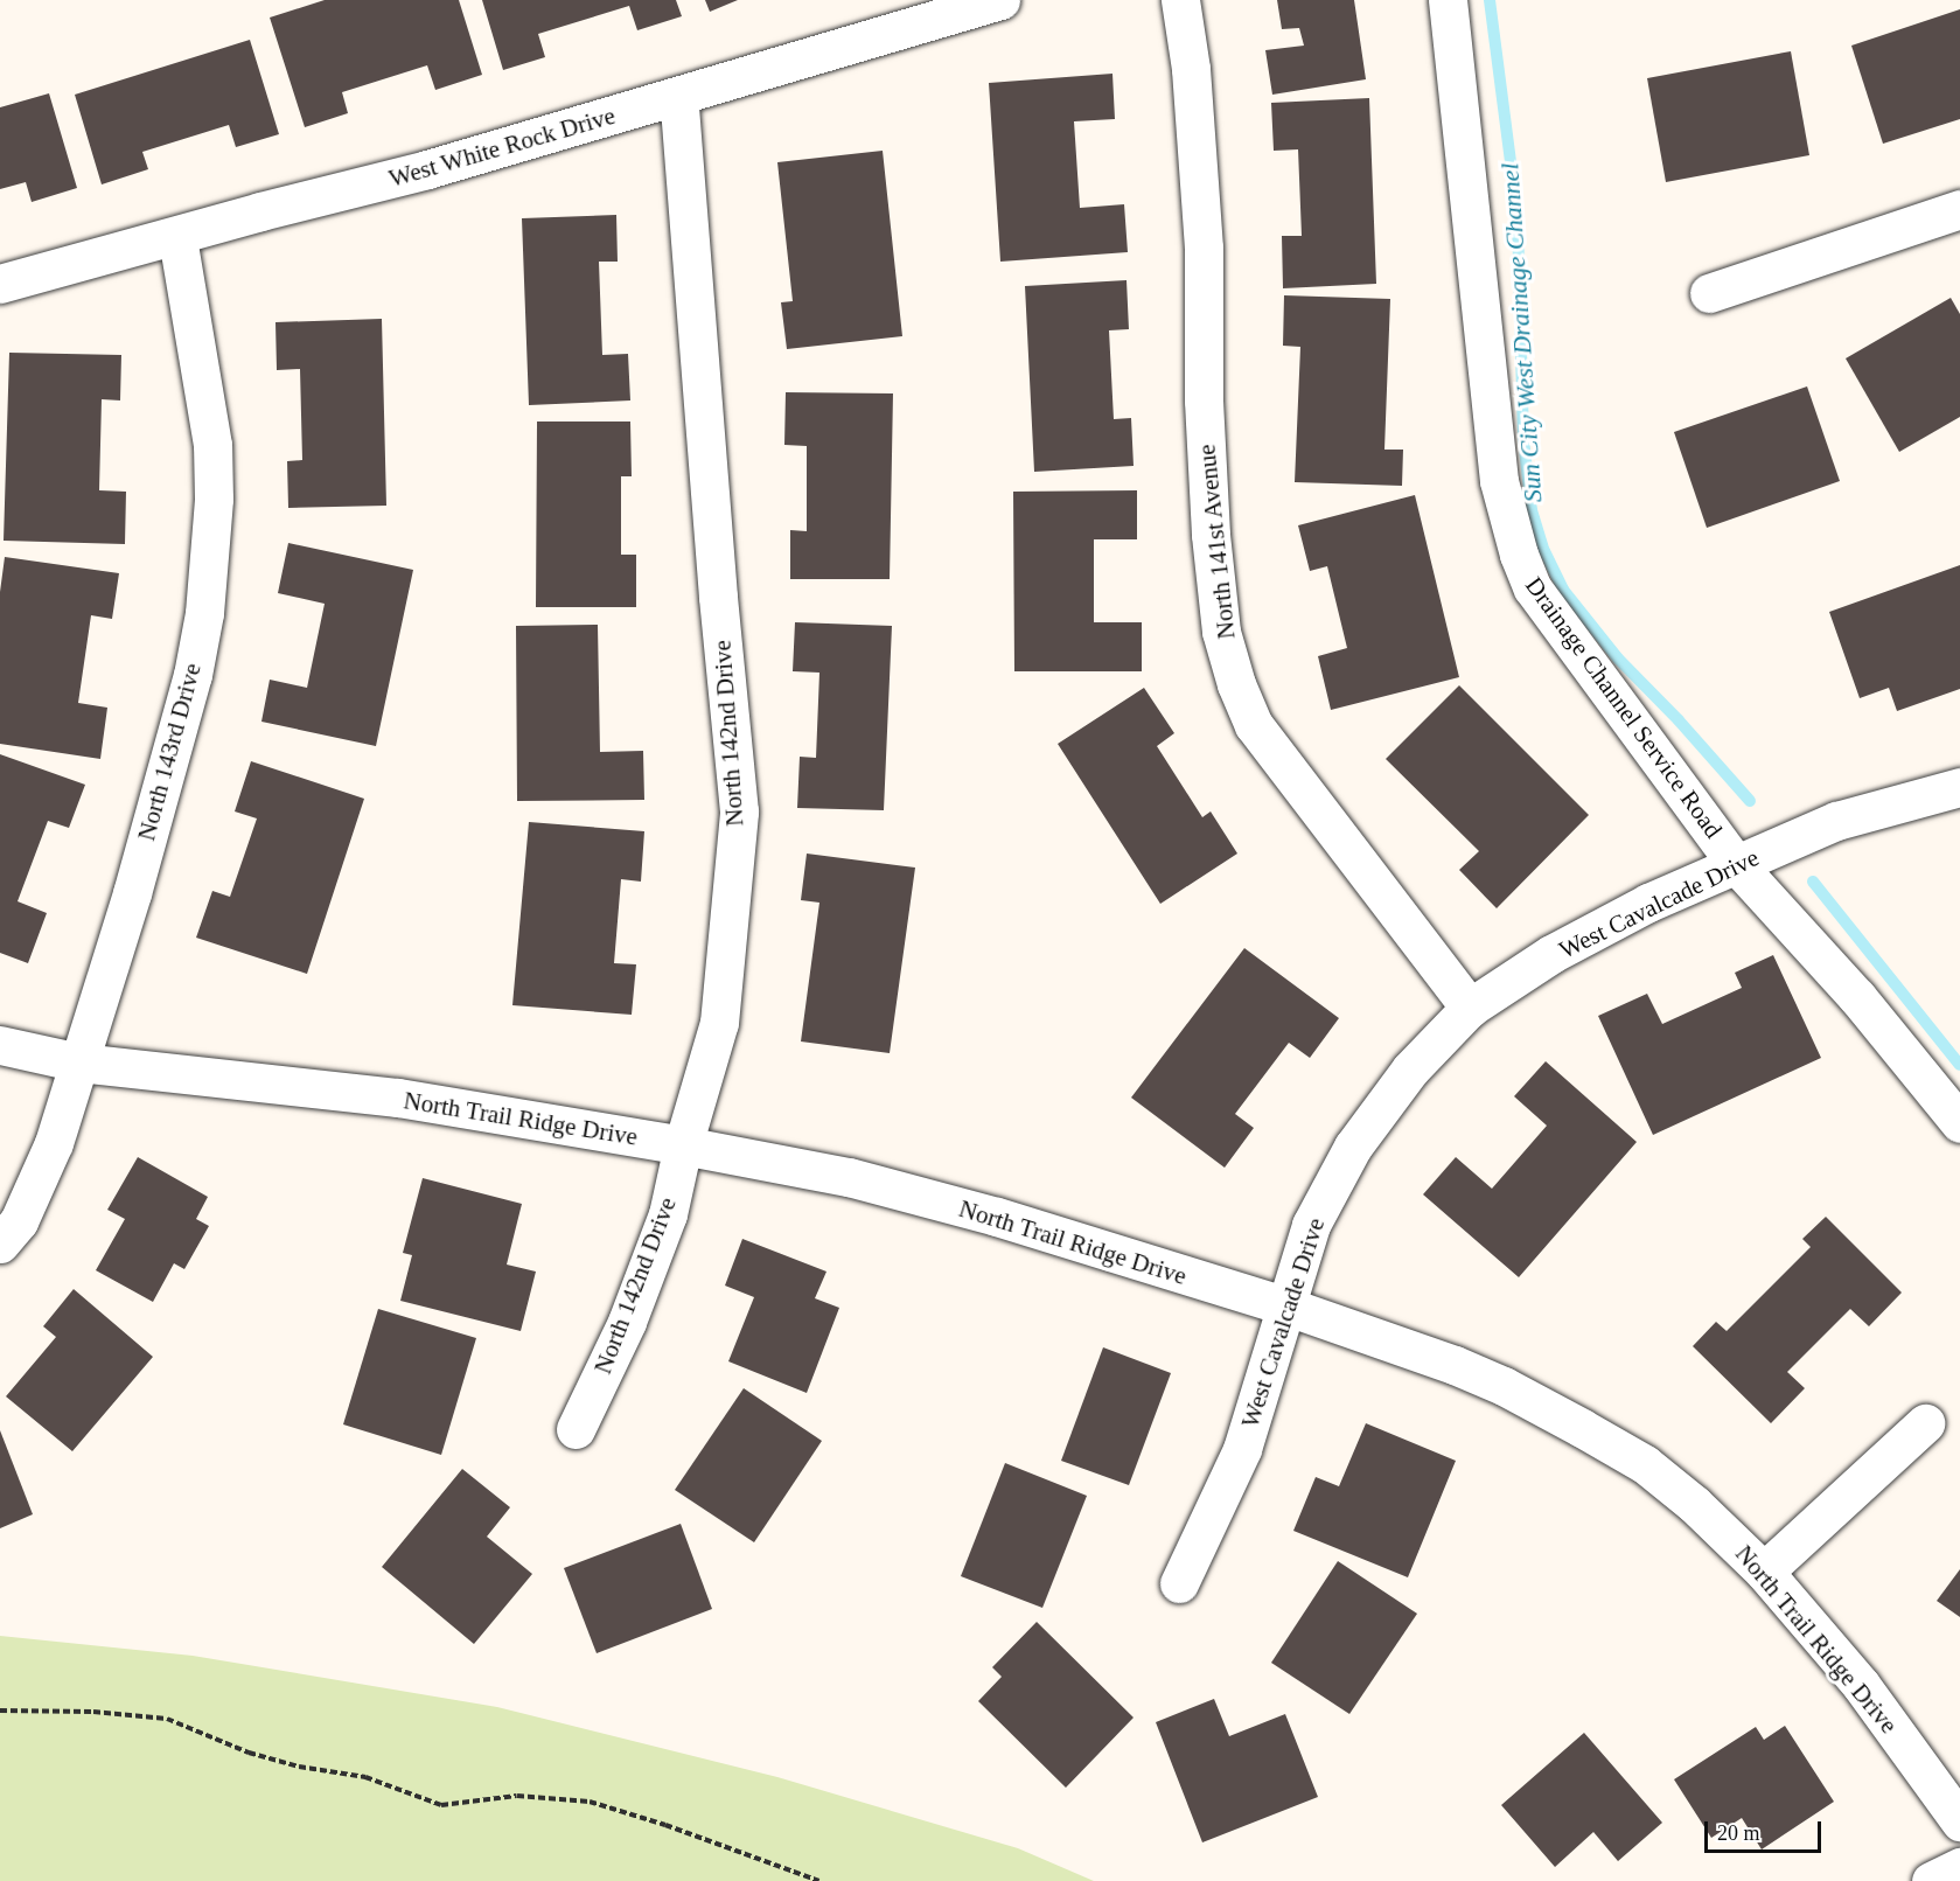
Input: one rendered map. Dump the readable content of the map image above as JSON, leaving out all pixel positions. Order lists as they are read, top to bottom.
{
  "streets": {
    "street": [
      "West White Rock Drive",
      "North 141st Avenue",
      "Drainage Channel Service Road",
      "North 142nd Drive",
      "North 143rd Drive",
      "West Cavalcade Drive",
      "North Trail Ridge Drive"
    ]
  },
  "crossings": [
    ["West White Rock Drive", "North 142nd Drive"],
    ["West White Rock Drive", "North 143rd Drive"],
    ["North 141st Avenue", "West Cavalcade Drive"],
    ["Drainage Channel Service Road", "West Cavalcade Drive"],
    ["North 142nd Drive", "North Trail Ridge Drive"],
    ["North 143rd Drive", "North Trail Ridge Drive"],
    ["West Cavalcade Drive", "North Trail Ridge Drive"]
  ],
  "water": ["Sun City West Drainage Channel"],
  "scale_bar": "20 m"
}
